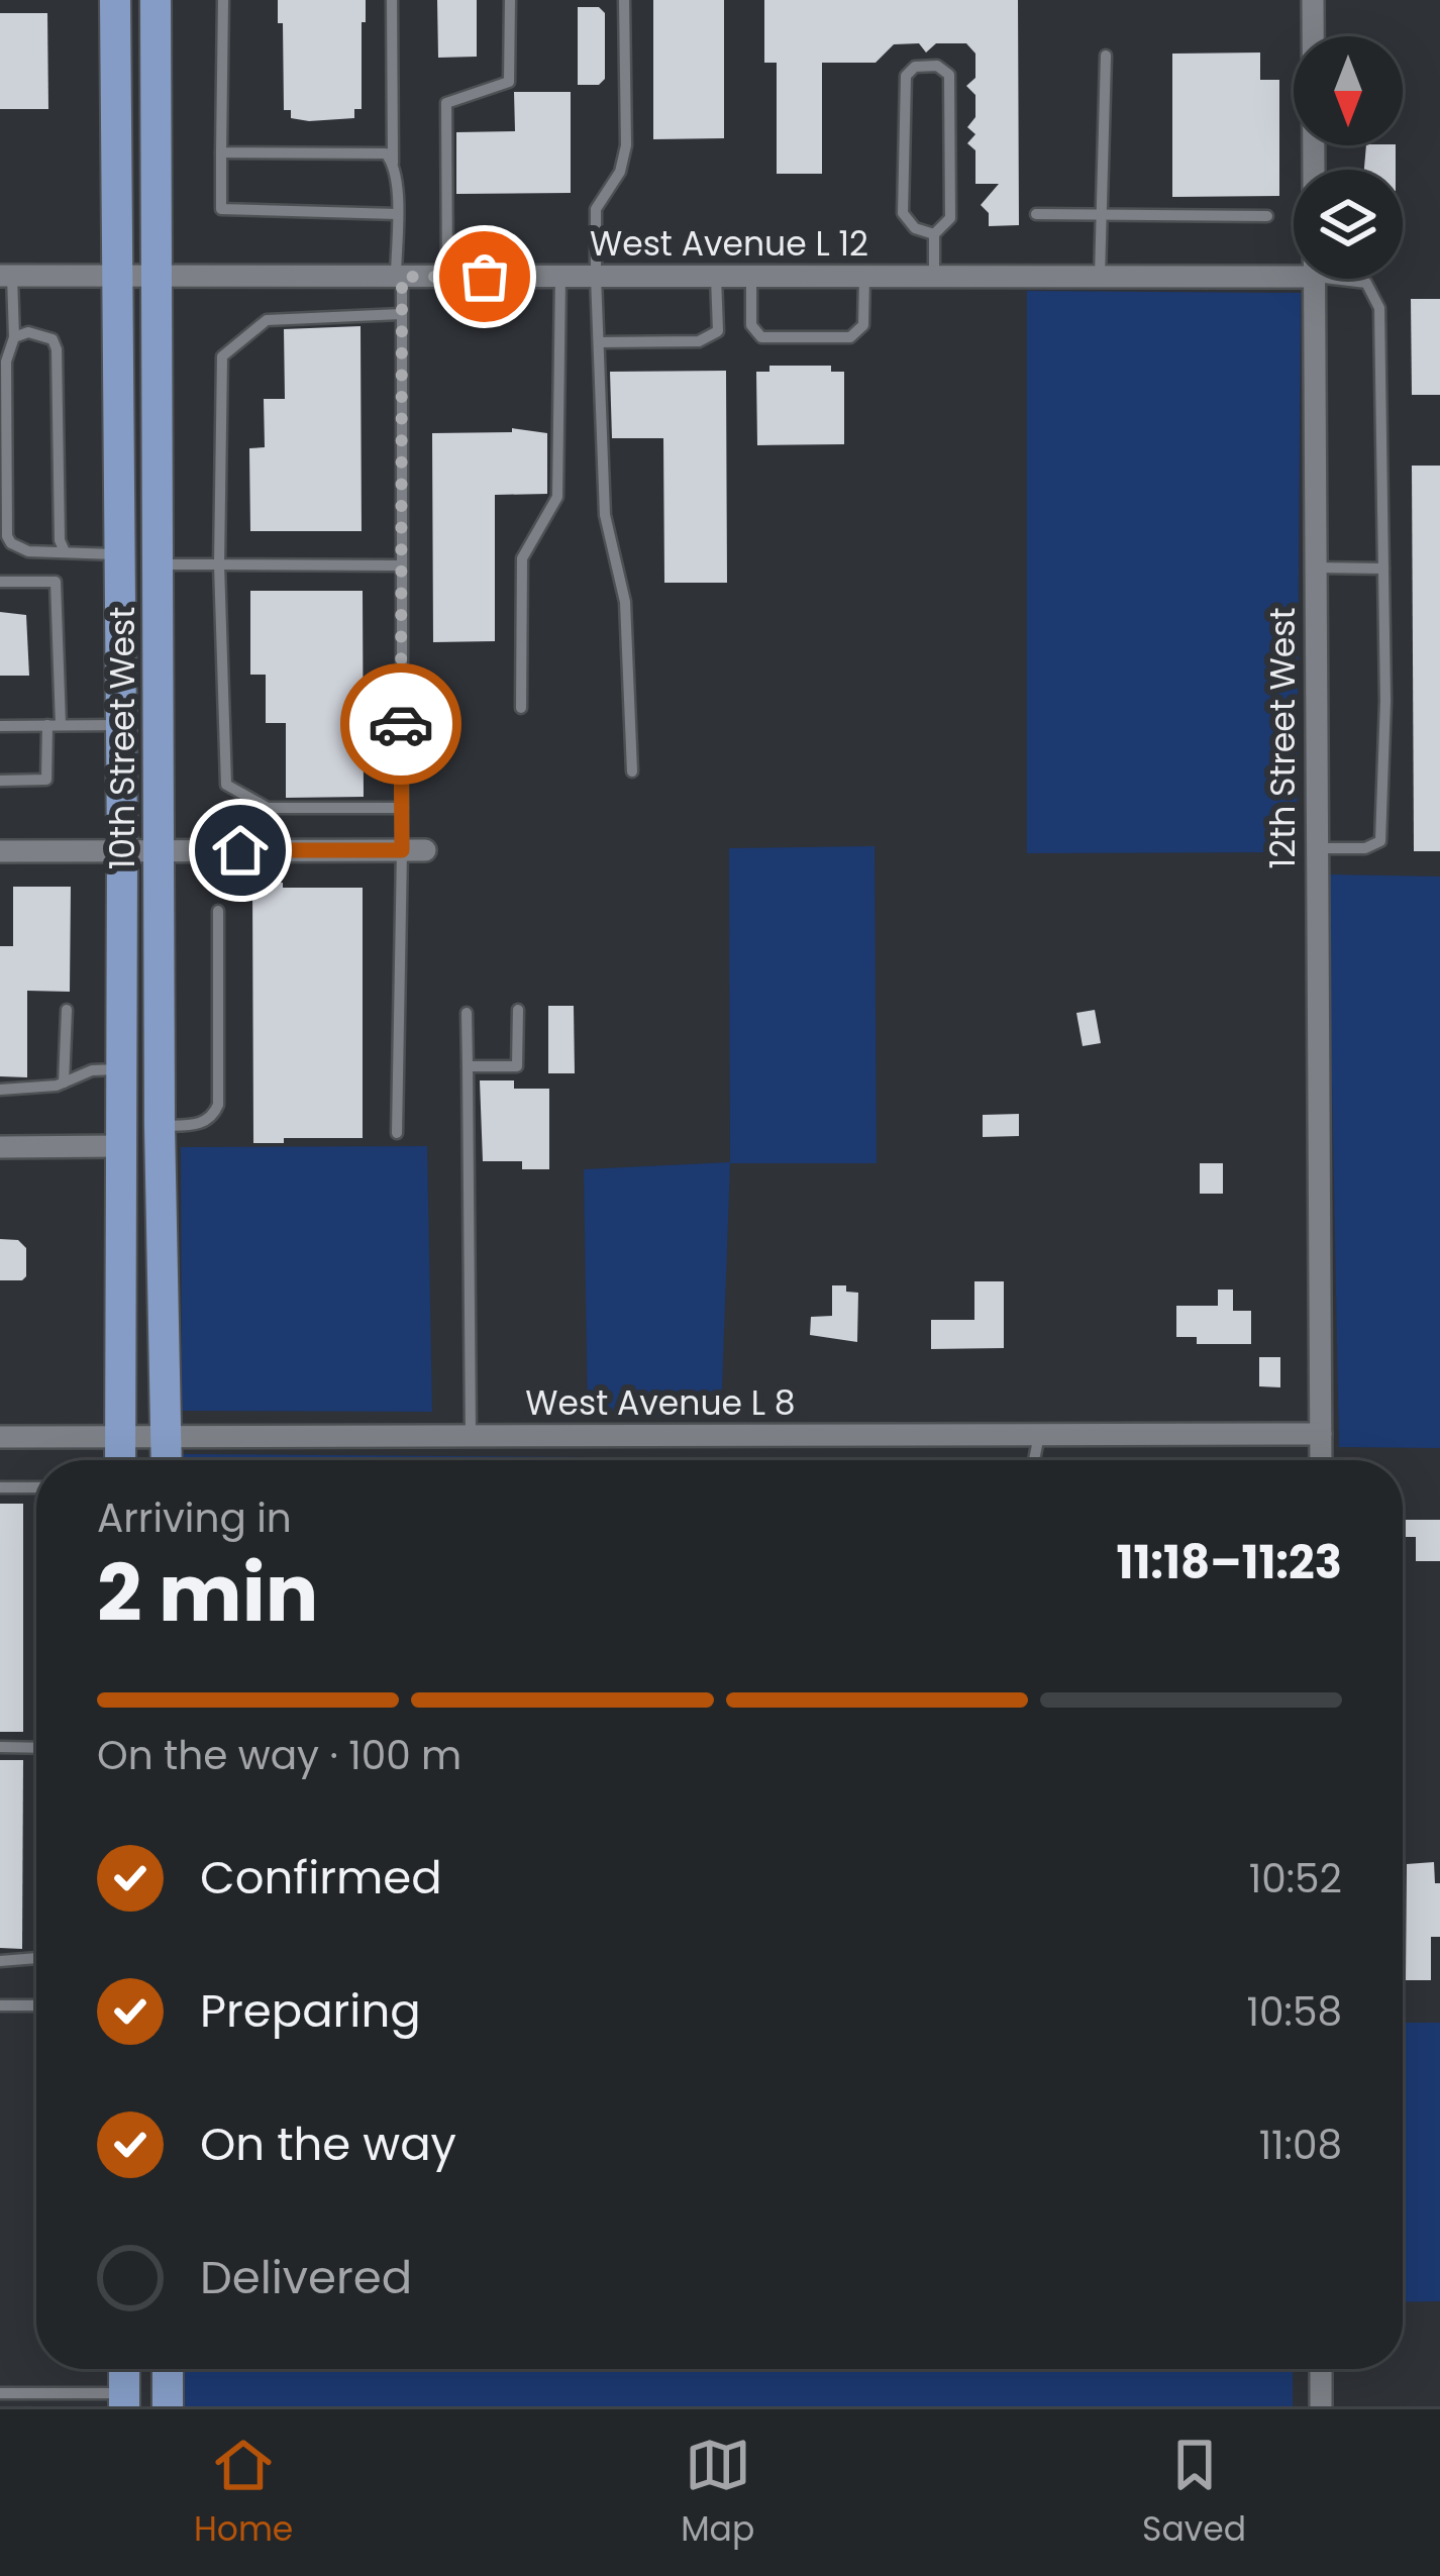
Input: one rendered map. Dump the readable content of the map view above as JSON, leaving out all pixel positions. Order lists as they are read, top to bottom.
{
  "streets": {
    "main road": ["10th Street West"],
    "street": ["West Avenue L 12", "12th Street West", "West Avenue L 8"]
  },
  "crossings": [
    ["West Avenue L 12", "10th Street West"],
    ["10th Street West", "West Avenue L 8"],
    ["12th Street West", "West Avenue L 8"]
  ],
  "north": "bottom",
  "page": {
    "heading": ["2 min", "Arriving in", "11:18–11:23"],
    "bar": "On the way · 100 m",
    "list": [
      ["Confirmed", "10:52"],
      ["Preparing", "10:58"],
      ["On the way", "11:08"],
      "Delivered"
    ],
    "tabs": ["Home", "Map", "Saved"]
  }
}
